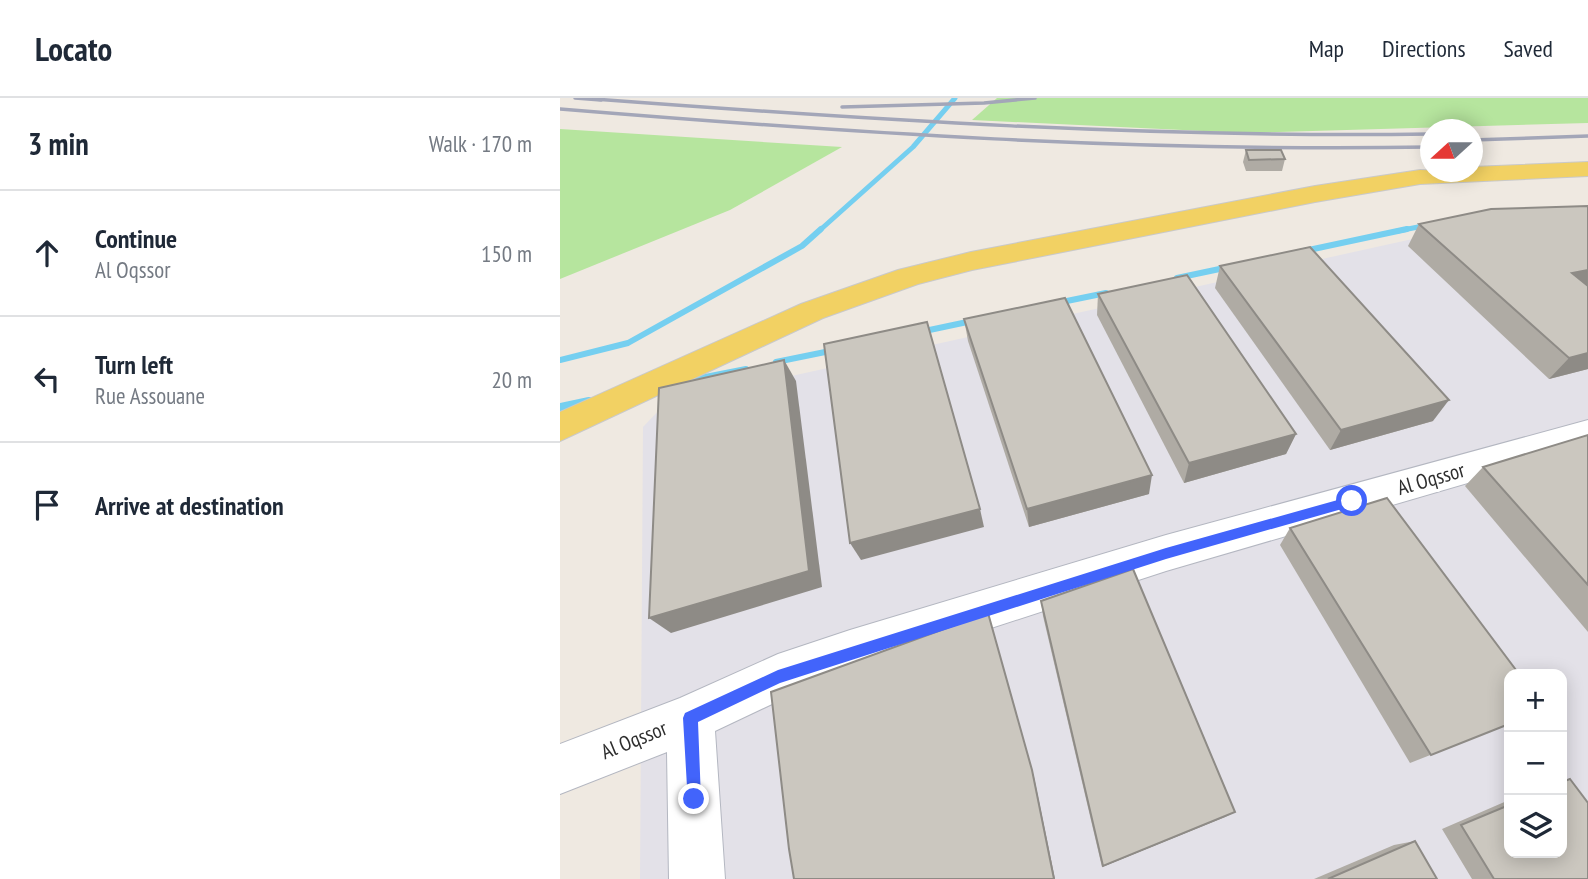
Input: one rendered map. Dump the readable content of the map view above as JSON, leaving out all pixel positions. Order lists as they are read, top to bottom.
{
  "streets": {
    "street": ["Al Oqssor"]
  },
  "north": "left",
  "page": {
    "header": "Locato",
    "nav": ["Map", "Directions", "Saved"],
    "heading": ["3 min", "Walk · 170 m"],
    "list": [
      ["Continue", "Al Oqssor", "150 m"],
      ["Turn left", "Rue Assouane", "20 m"],
      "Arrive at destination"
    ],
    "map_buttons": ["+", "−"]
  }
}
